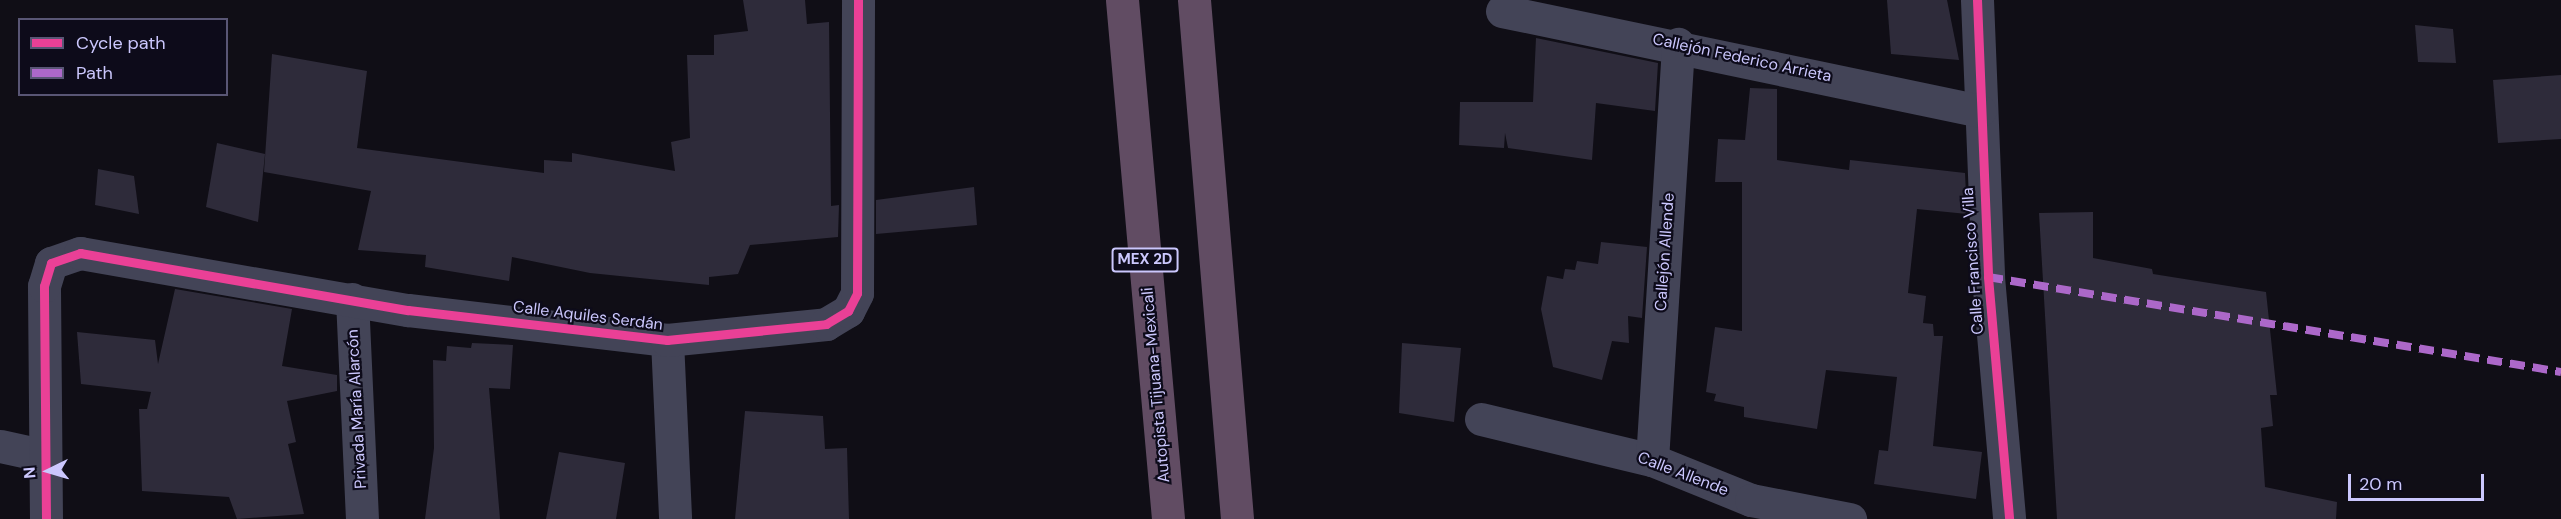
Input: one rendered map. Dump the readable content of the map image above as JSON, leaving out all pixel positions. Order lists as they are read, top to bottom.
{
  "streets": {
    "highway": ["MEX 2D", "Autopista Tijuana-Mexicali"],
    "street": [
      "Callejón Federico Arrieta",
      "Callejón Allende",
      "Calle Francisco Villa",
      "Calle Aquiles Serdán",
      "Privada María Alarcón",
      "Calle Allende"
    ]
  },
  "crossings": [
    ["Callejón Federico Arrieta", "Callejón Allende"],
    ["Callejón Federico Arrieta", "Calle Francisco Villa"],
    ["Callejón Allende", "Calle Allende"],
    ["Calle Aquiles Serdán", "Privada María Alarcón"]
  ],
  "legend": ["Cycle path", "Path"],
  "scale_bar": "20 m",
  "north": "left"
}
